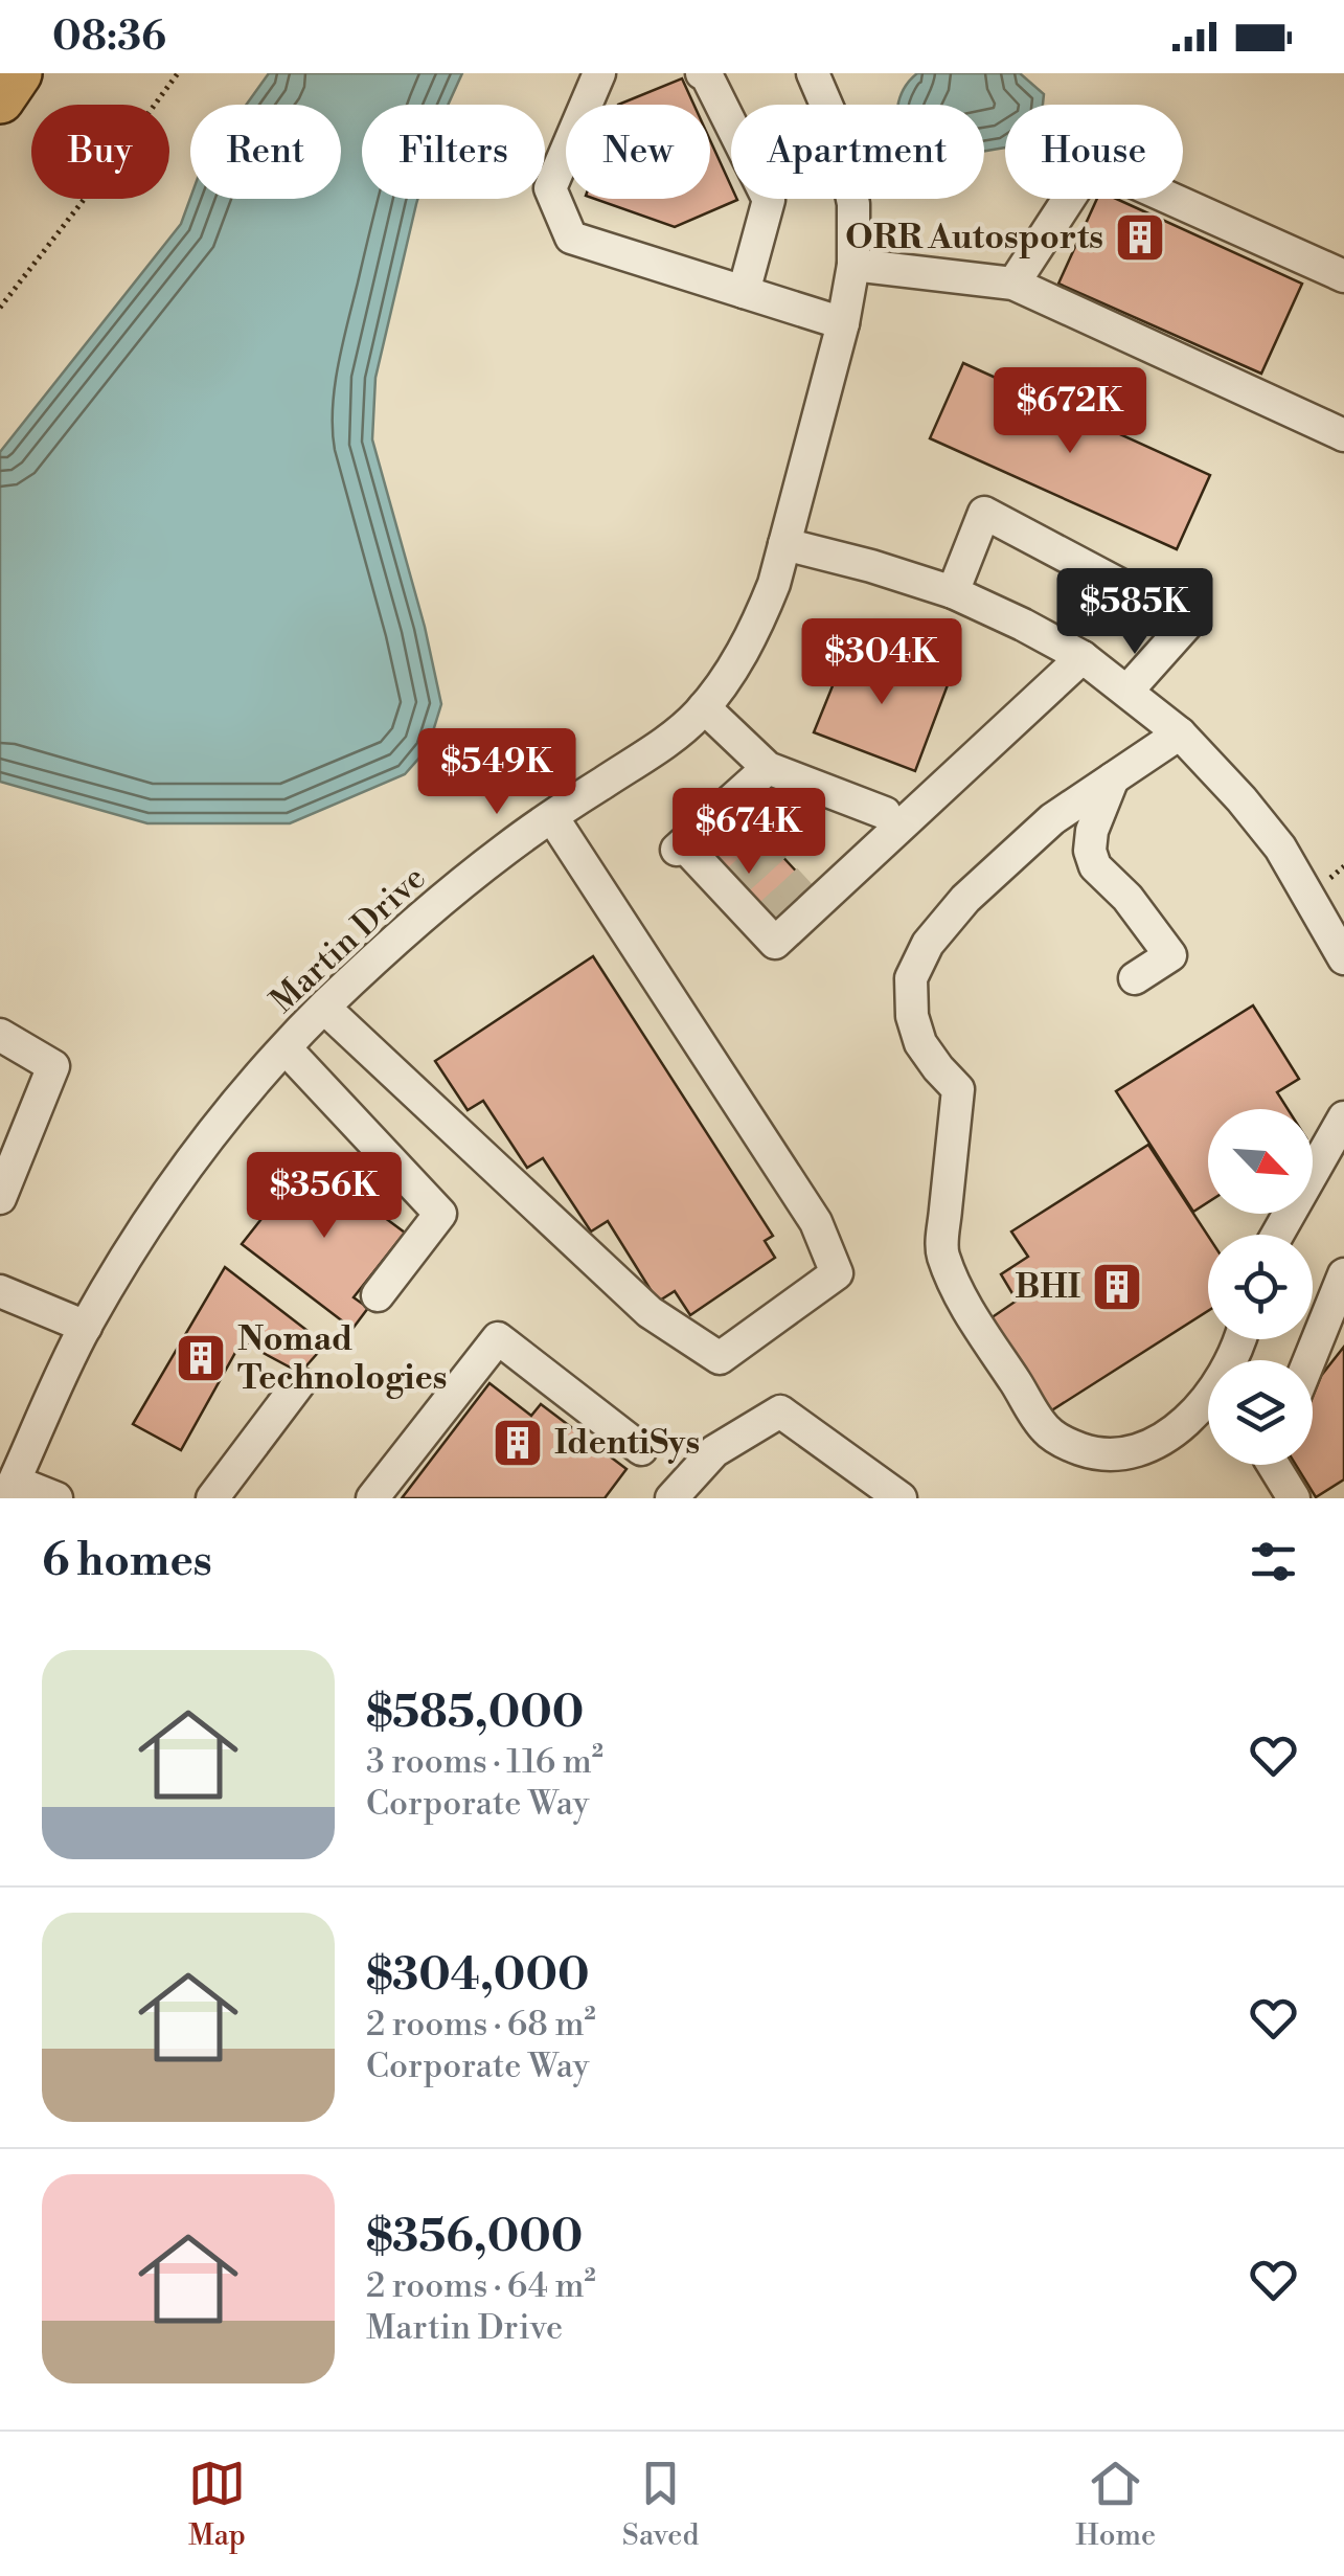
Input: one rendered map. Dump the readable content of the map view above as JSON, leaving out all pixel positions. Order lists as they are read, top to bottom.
{
  "streets": {
    "street": ["Martin Drive"]
  },
  "places": {
    "building": [
      "ORR Autosports",
      "BHI",
      "Nomad Technologies",
      "IdentiSys"
    ]
  },
  "north": "bottom right",
  "page": {
    "status": "08:36",
    "chip": [
      "Buy",
      "Rent",
      "Filters",
      "New",
      "Apartment",
      "House"
    ],
    "price": [
      "$672K",
      "$585K",
      "$304K",
      "$549K",
      "$674K",
      "$356K"
    ],
    "heading": "6 homes",
    "list": [
      {
        "name": "$585,000",
        "note": "3 rooms · 116 m² · Corporate Way"
      },
      {
        "name": "$304,000",
        "note": "2 rooms · 68 m² · Corporate Way"
      },
      {
        "name": "$356,000",
        "note": "2 rooms · 64 m² · Martin Drive"
      }
    ],
    "tabs": ["Map", "Saved", "Home"]
  }
}
